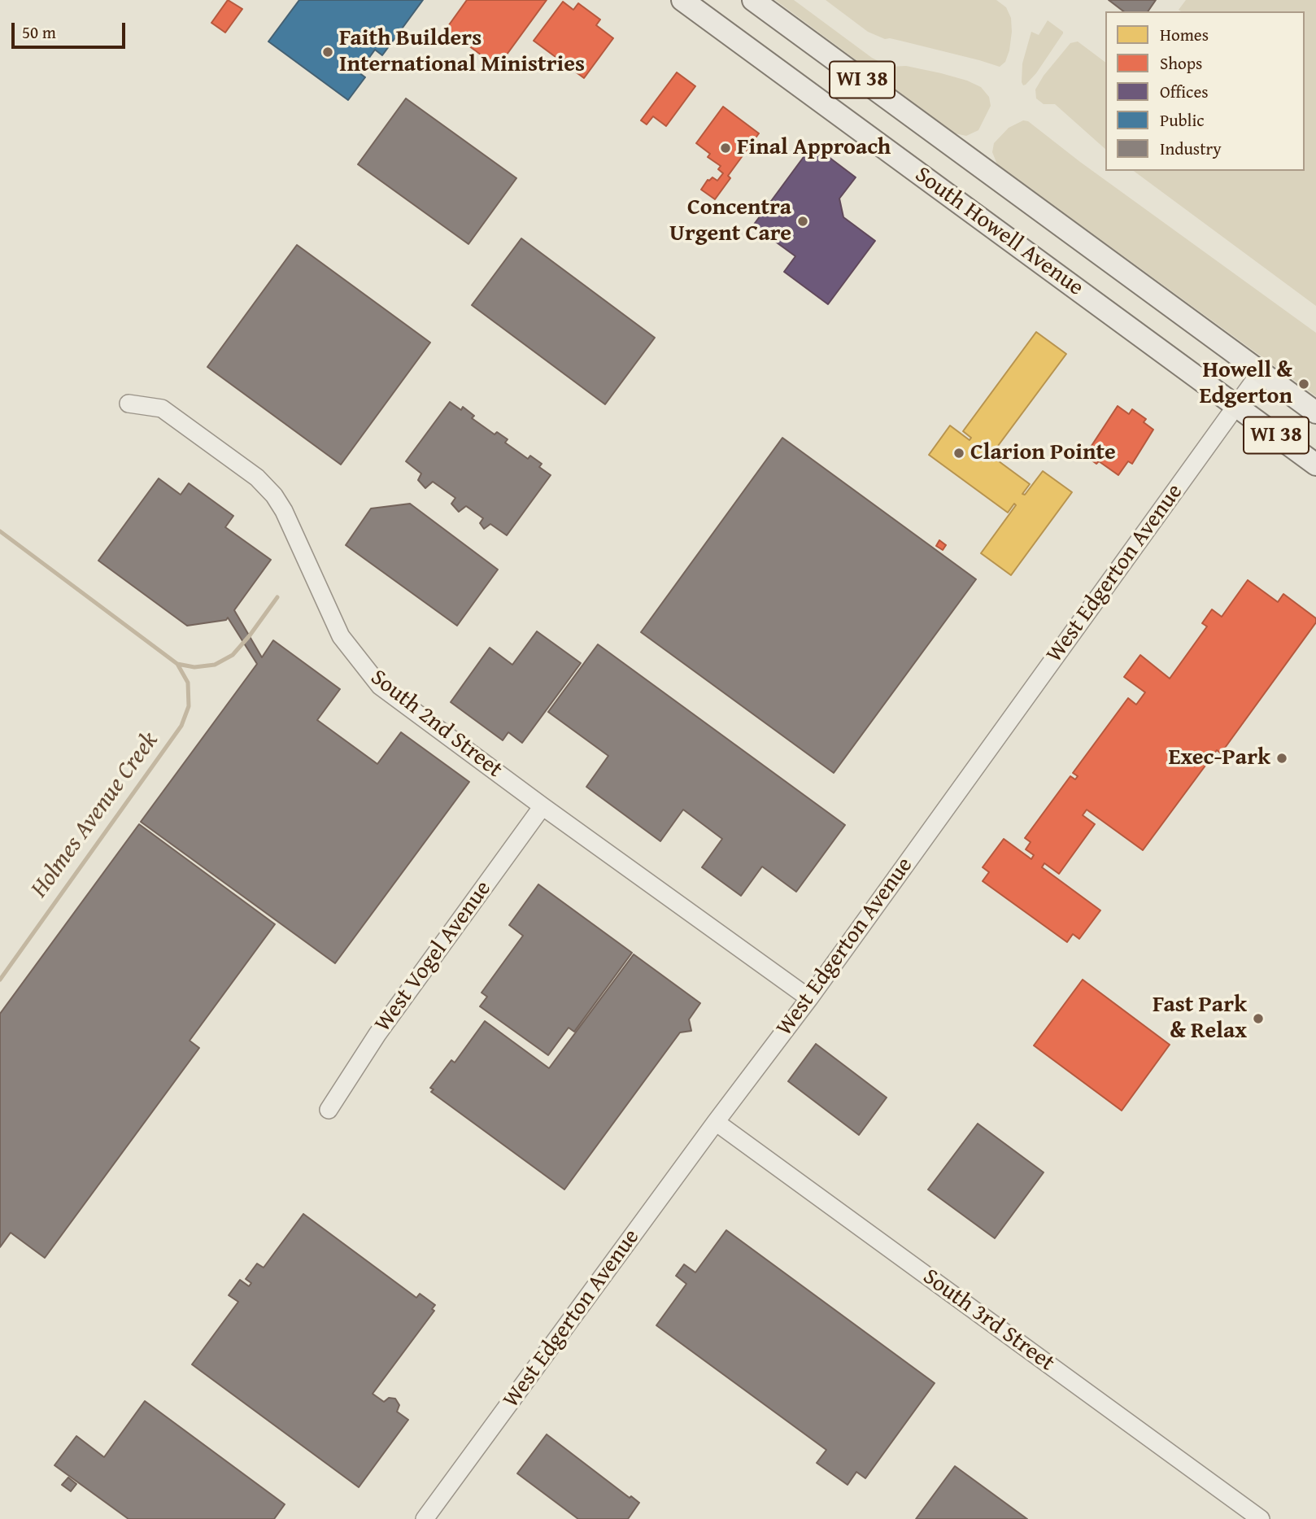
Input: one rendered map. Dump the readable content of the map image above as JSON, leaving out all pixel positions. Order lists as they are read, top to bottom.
{
  "streets": {
    "main road": ["WI 38", "South Howell Avenue"],
    "street": [
      "West Edgerton Avenue",
      "South 2nd Street",
      "West Vogel Avenue",
      "South 3rd Street"
    ]
  },
  "crossings": [
    ["South Howell Avenue", "West Edgerton Avenue"],
    ["West Edgerton Avenue", "South 2nd Street"],
    ["West Edgerton Avenue", "South 3rd Street"],
    ["South 2nd Street", "West Vogel Avenue"]
  ],
  "water": ["Holmes Avenue Creek"],
  "places": [
    "Faith Builders International Ministries",
    "Final Approach",
    "Concentra Urgent Care",
    "Howell & Edgerton",
    "Clarion Pointe",
    "Exec-Park",
    "Fast Park & Relax"
  ],
  "legend": [
    "Homes",
    "Shops",
    "Offices",
    "Public",
    "Industry"
  ],
  "scale_bar": "50 m"
}
